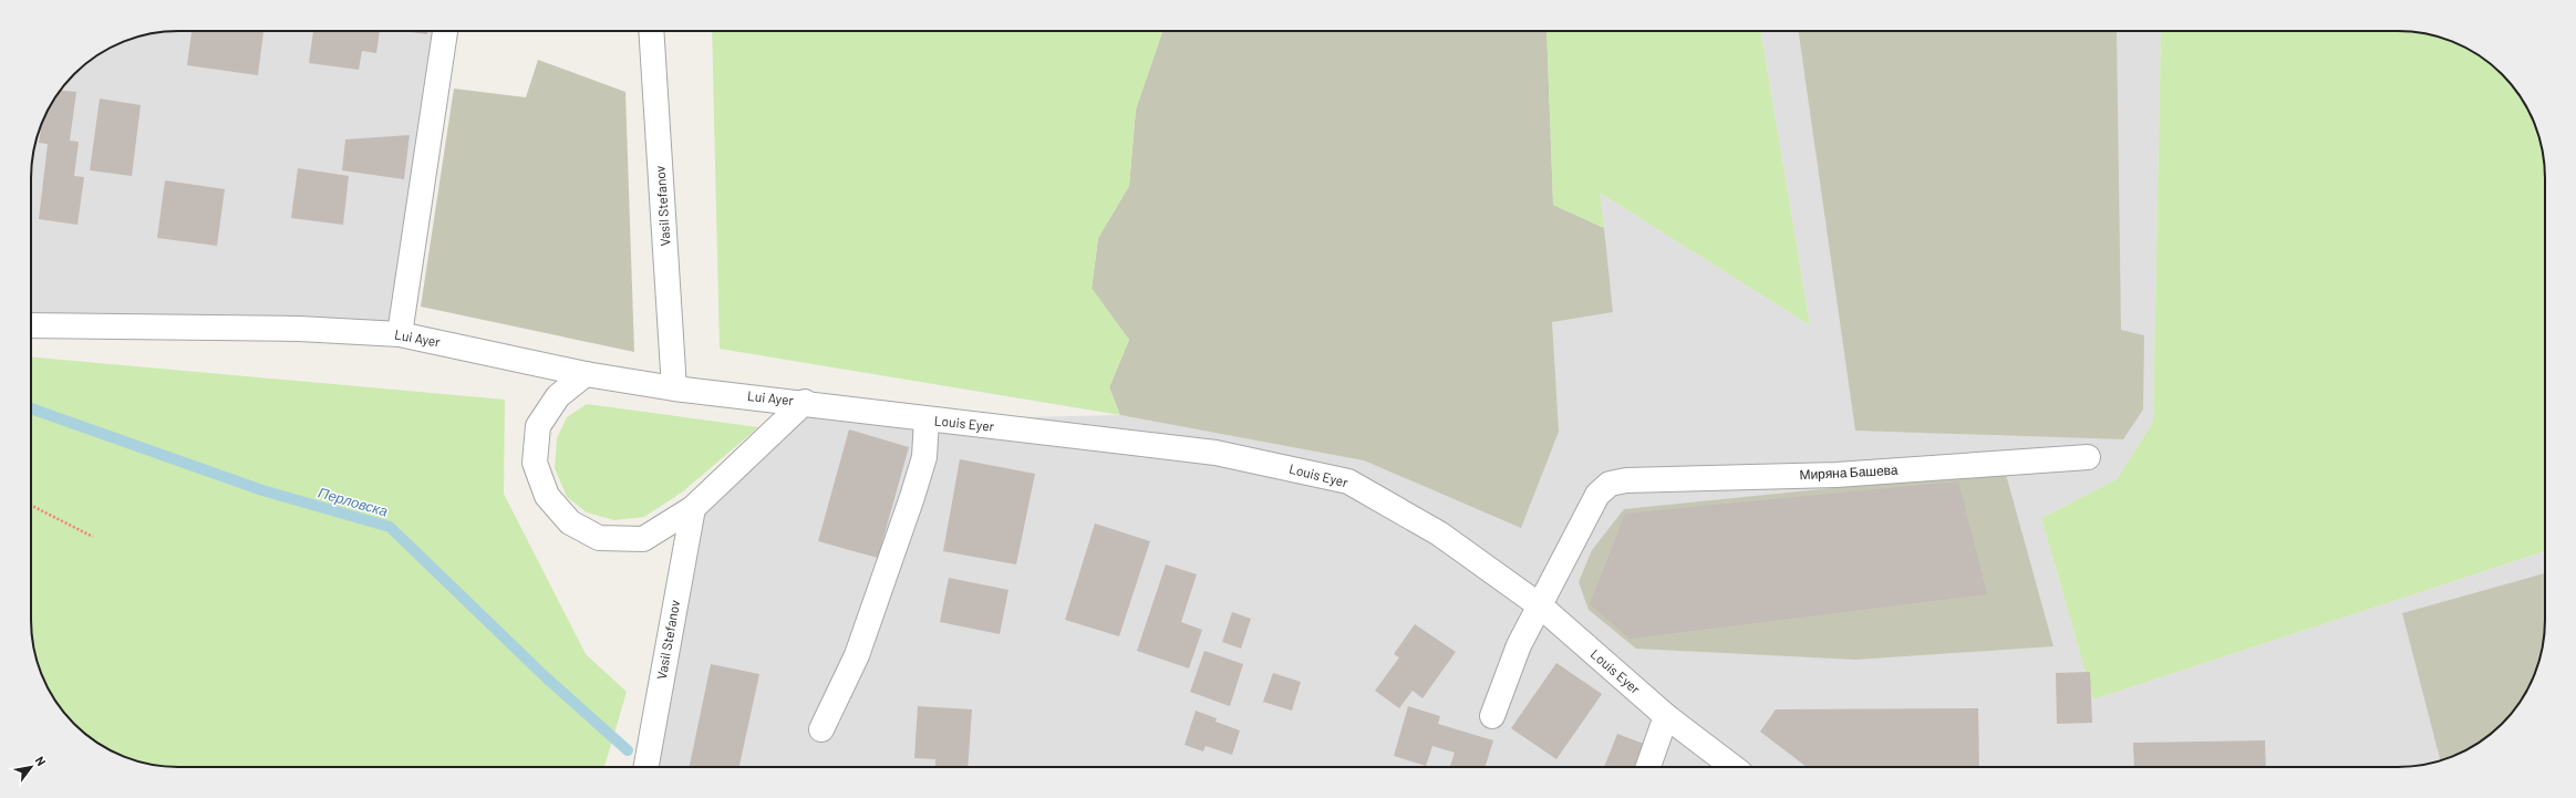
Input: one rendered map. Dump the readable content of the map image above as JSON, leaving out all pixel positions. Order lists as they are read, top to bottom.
{
  "streets": {
    "street": [
      "Vasil Stefanov",
      "Lui Ayer",
      "Louis Eyer",
      "Миряна Башева"
    ]
  },
  "crossings": [
    ["Vasil Stefanov", "Lui Ayer"],
    ["Lui Ayer", "Louis Eyer"],
    ["Louis Eyer", "Миряна Башева"]
  ],
  "water": ["Перловска"],
  "north": "top right"
}
